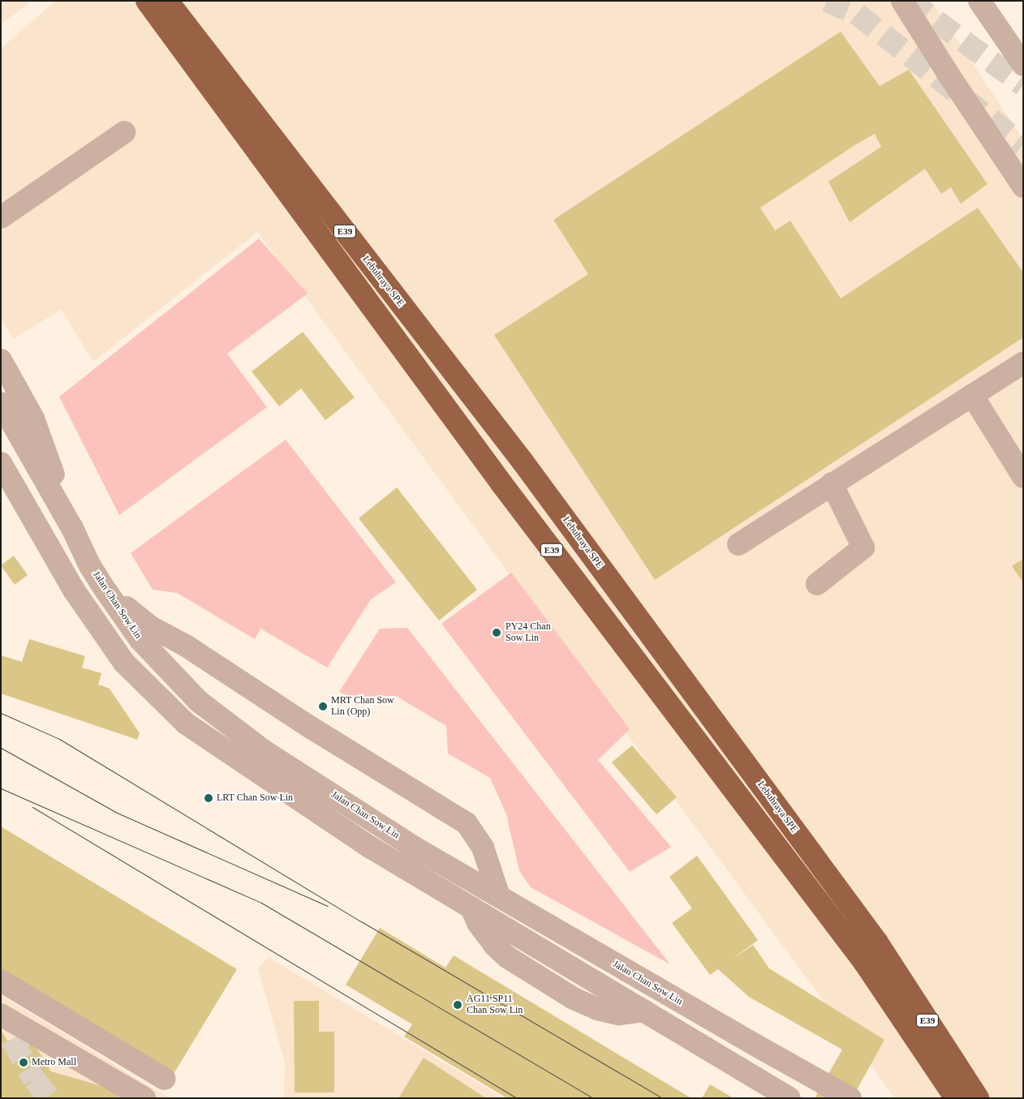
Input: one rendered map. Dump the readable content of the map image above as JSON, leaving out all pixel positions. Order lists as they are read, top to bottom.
{
  "streets": {
    "highway": ["E39", "Lebuhraya SPE"],
    "street": ["Jalan Chan Sow Lin"]
  },
  "places": [
    "PY24 Chan Sow Lin",
    "MRT Chan Sow Lin (Opp)",
    "LRT Chan Sow Lin",
    "AG11 SP11 Chan Sow Lin",
    "Metro Mall"
  ]
}
